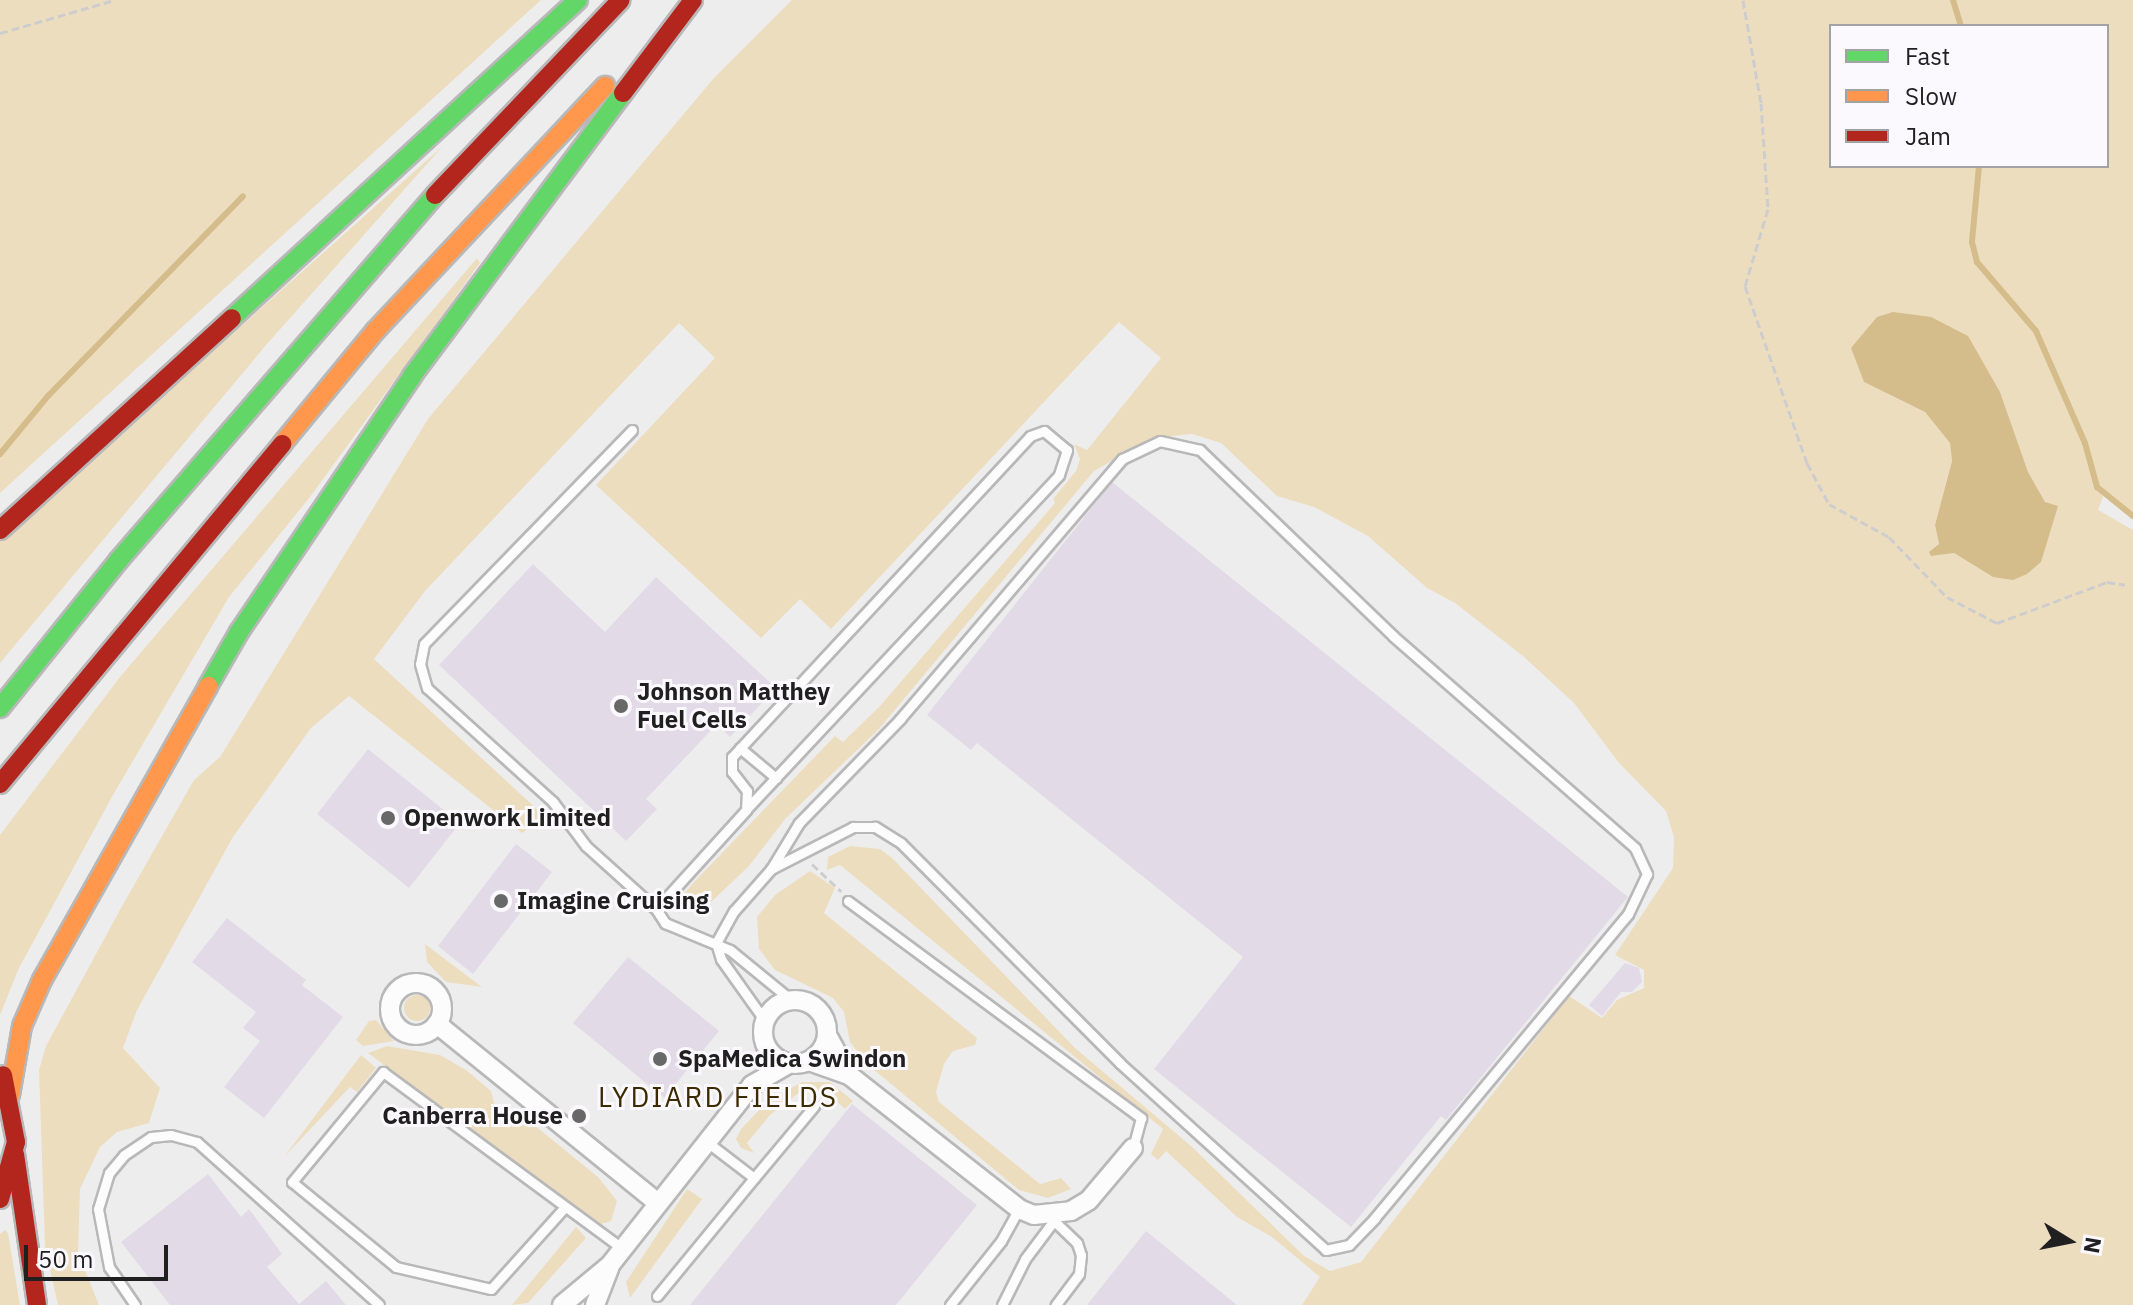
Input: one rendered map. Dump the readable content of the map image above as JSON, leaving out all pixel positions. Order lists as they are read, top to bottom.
{
  "districts": ["LYDIARD FIELDS"],
  "places": [
    "Johnson Matthey Fuel Cells",
    "Openwork Limited",
    "Imagine Cruising",
    "SpaMedica Swindon",
    "Canberra House"
  ],
  "legend": ["Fast", "Slow", "Jam"],
  "scale_bar": "50 m",
  "north": "right"
}
